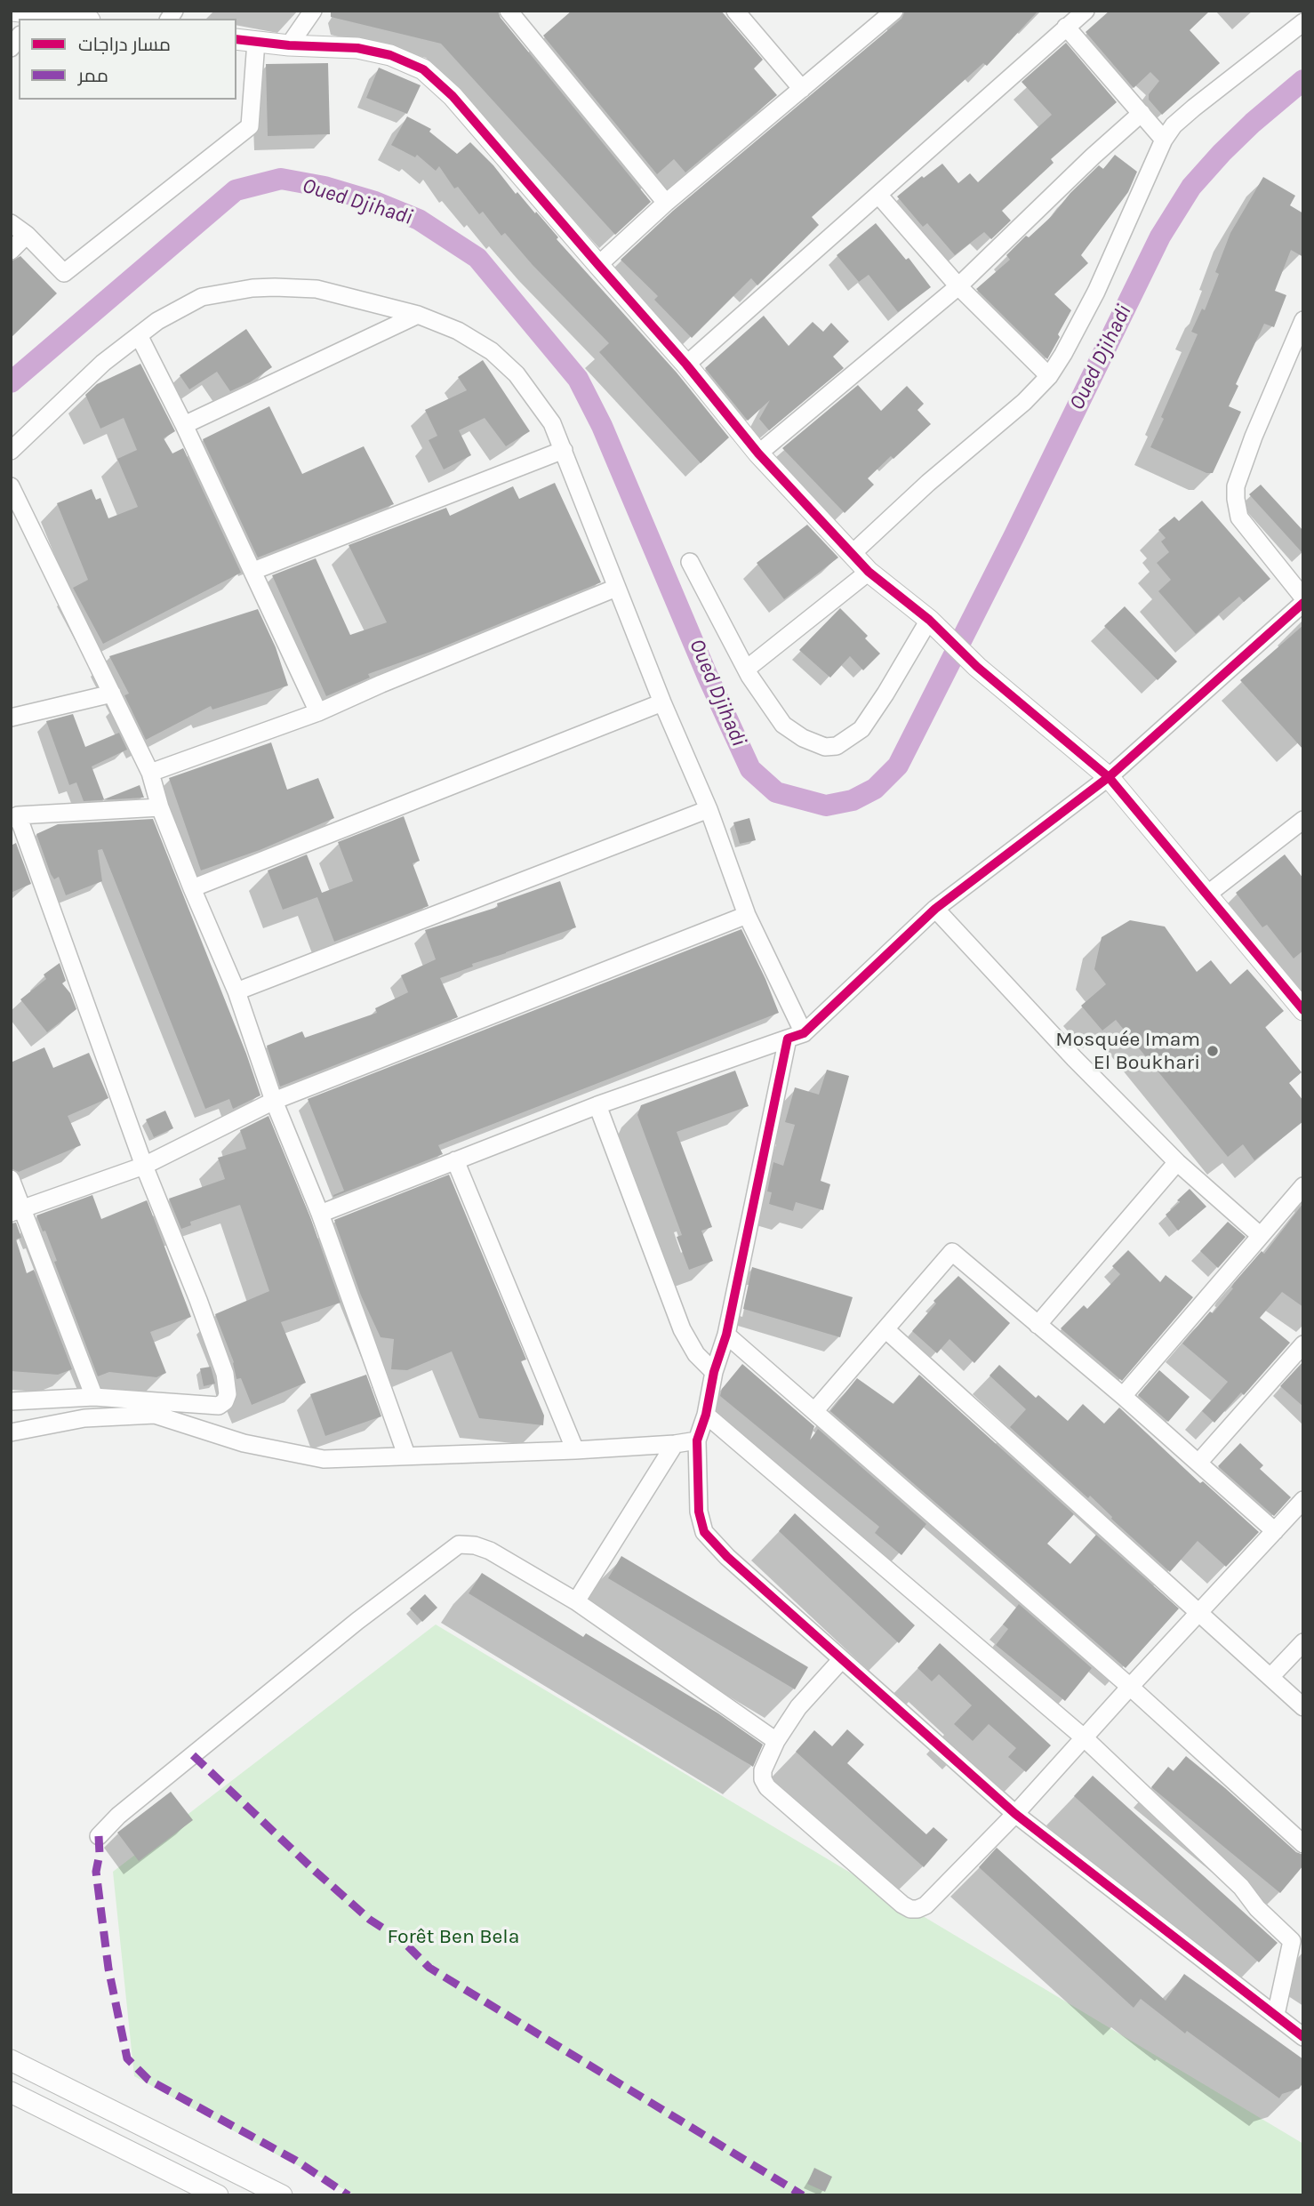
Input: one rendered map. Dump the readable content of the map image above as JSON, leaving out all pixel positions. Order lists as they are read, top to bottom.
{
  "water": ["Oued Djihadi"],
  "parks": ["Forêt Ben Bela"],
  "places": ["Mosquée Imam El Boukhari"],
  "legend": ["مسار دراجات", "ممر"]
}
